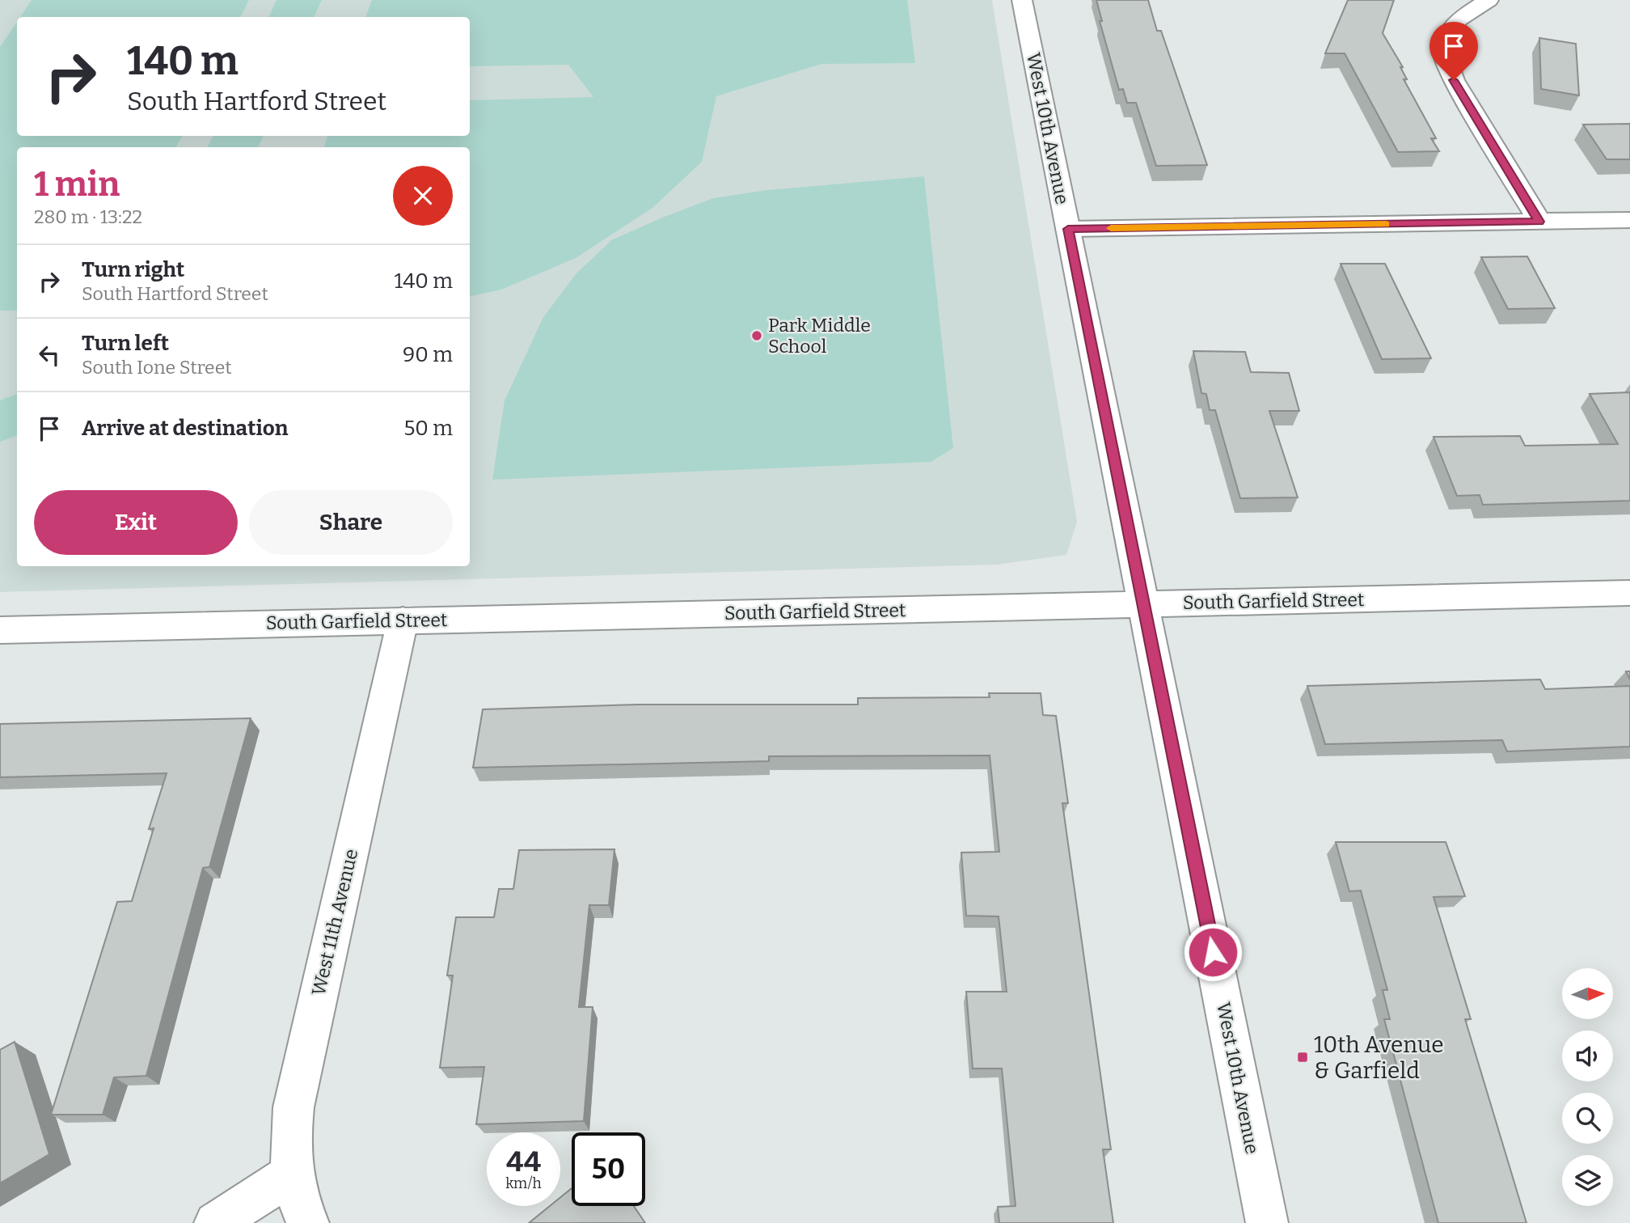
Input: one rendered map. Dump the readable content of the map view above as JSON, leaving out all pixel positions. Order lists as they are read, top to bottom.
{
  "streets": {
    "street": ["West 10th Avenue", "South Garfield Street", "West 11th Avenue"]
  },
  "crossings": [
    ["West 10th Avenue", "South Garfield Street"],
    ["South Garfield Street", "West 11th Avenue"]
  ],
  "places": {
    "other": ["Park Middle School"],
    "transit": ["10th Avenue & Garfield"]
  },
  "north": "right",
  "page": {
    "turn": ["140 m", "South Hartford Street"],
    "heading": ["1 min", "280 m · 13:22"],
    "list": [
      {
        "name": "Turn right",
        "note": "South Hartford Street",
        "value": "140 m"
      },
      {
        "name": "Turn left",
        "note": "South Ione Street",
        "value": "90 m"
      },
      {
        "name": "Arrive at destination",
        "value": "50 m"
      }
    ],
    "buttons": ["Exit", "Share"],
    "speed": "44 km/h",
    "limit": "50"
  }
}
